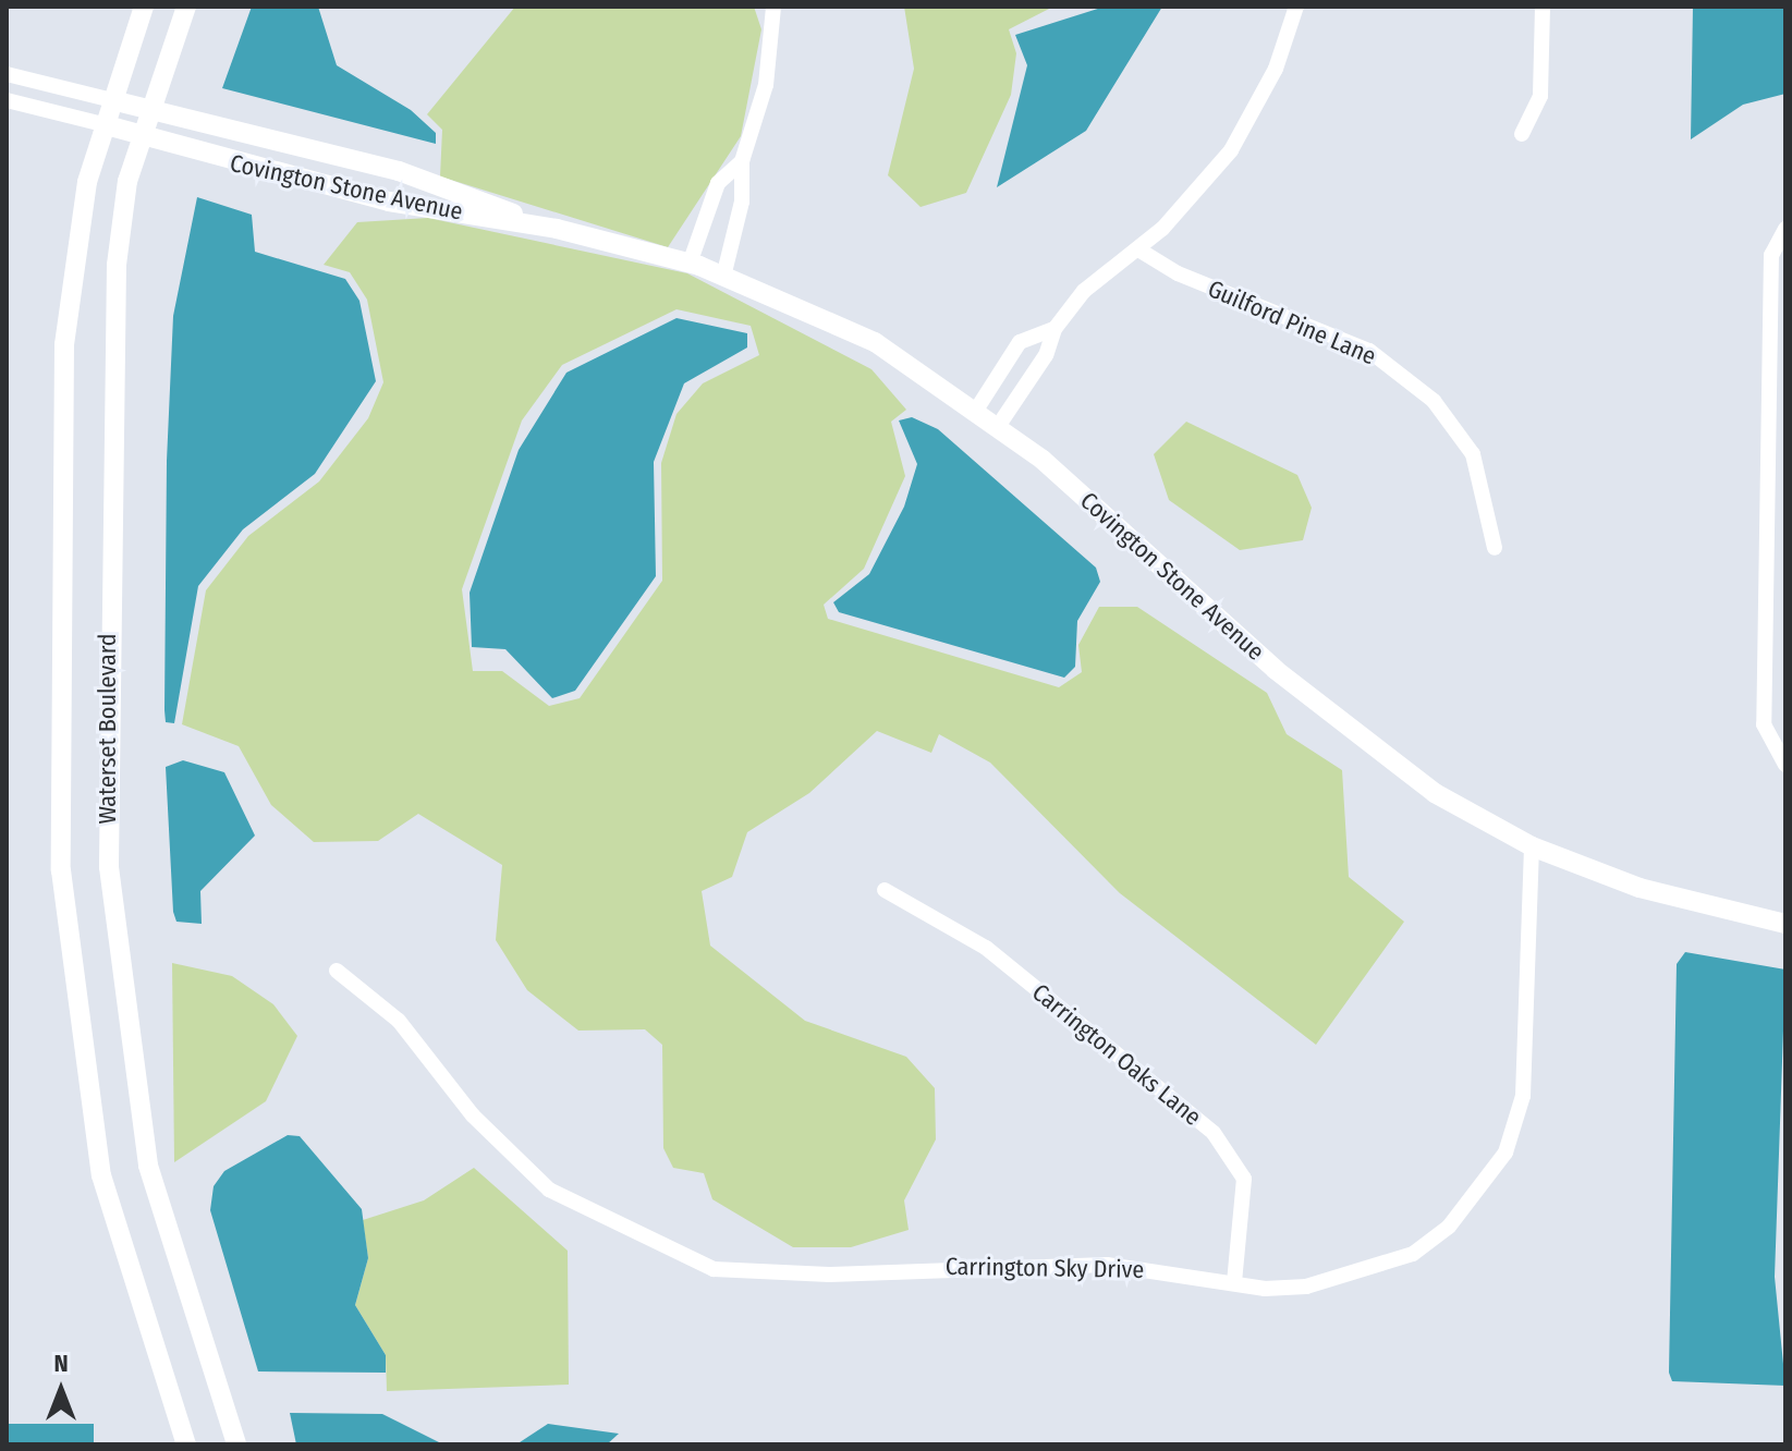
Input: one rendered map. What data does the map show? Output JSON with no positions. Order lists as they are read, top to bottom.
{
  "streets": {
    "street": [
      "Covington Stone Avenue",
      "Guilford Pine Lane",
      "Waterset Boulevard",
      "Carrington Oaks Lane",
      "Carrington Sky Drive"
    ]
  },
  "crossings": [
    ["Covington Stone Avenue", "Waterset Boulevard"],
    ["Covington Stone Avenue", "Carrington Sky Drive"],
    ["Carrington Oaks Lane", "Carrington Sky Drive"]
  ],
  "north": "top"
}
